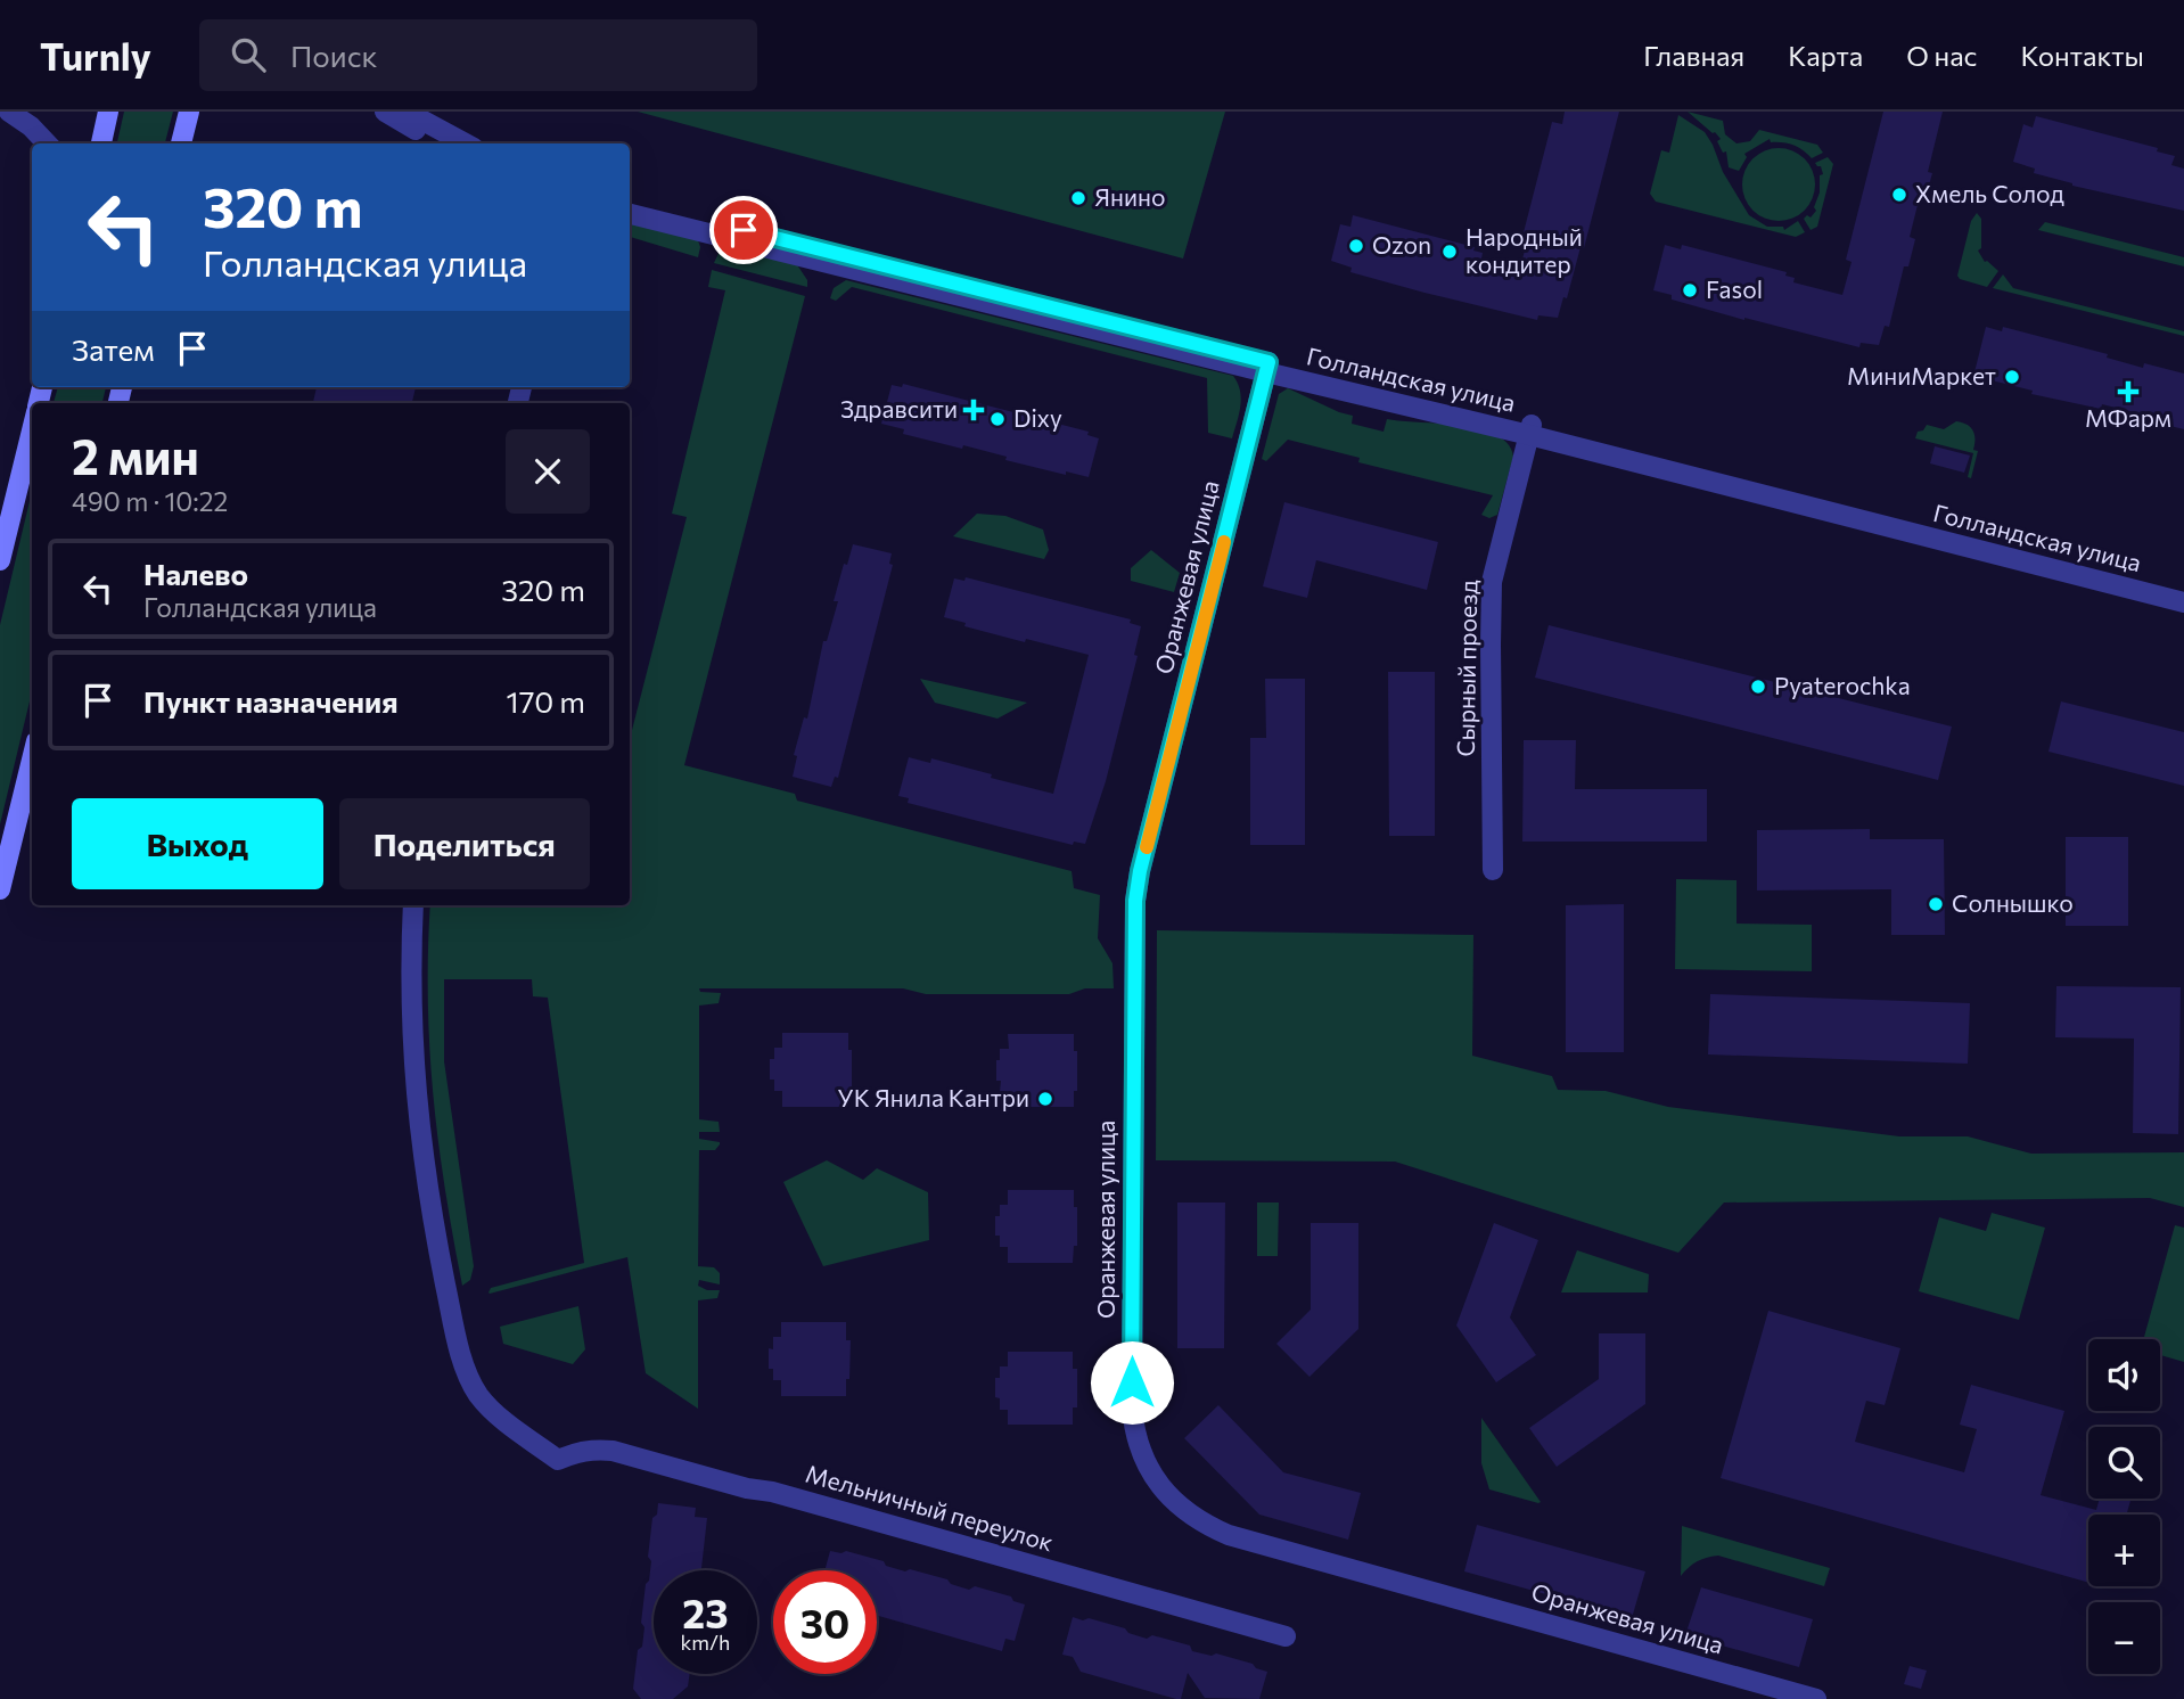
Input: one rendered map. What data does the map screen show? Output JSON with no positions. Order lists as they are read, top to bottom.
{
  "streets": {
    "street": [
      "Голландская улица",
      "Оранжевая улица",
      "Сырный проезд",
      "Мельничный переулок"
    ]
  },
  "crossings": [
    ["Голландская улица", "Оранжевая улица"],
    ["Голландская улица", "Сырный проезд"]
  ],
  "places": {
    "other": [
      "Хмель Солод",
      "Янино",
      "Ozon",
      "Народный кондитер",
      "Fasol",
      "МиниМаркет",
      "Dixy",
      "Pyaterochka",
      "Солнышко",
      "УК Янила Кантри"
    ],
    "health": ["МФарм", "Здравсити"]
  },
  "page": {
    "header": "Turnly",
    "search": "Поиск",
    "nav": [
      "Главная",
      "Карта",
      "О нас",
      "Контакты"
    ],
    "turn": ["320 m", "Голландская улица"],
    "then": "Затем",
    "heading": ["2 мин", "490 m · 10:22"],
    "list": [
      {
        "name": "Налево",
        "note": "Голландская улица",
        "value": "320 m"
      },
      {
        "name": "Пункт назначения",
        "value": "170 m"
      }
    ],
    "buttons": ["Выход", "Поделиться"],
    "map_buttons": ["+", "−"],
    "speed": "23 km/h",
    "limit": "30"
  }
}
